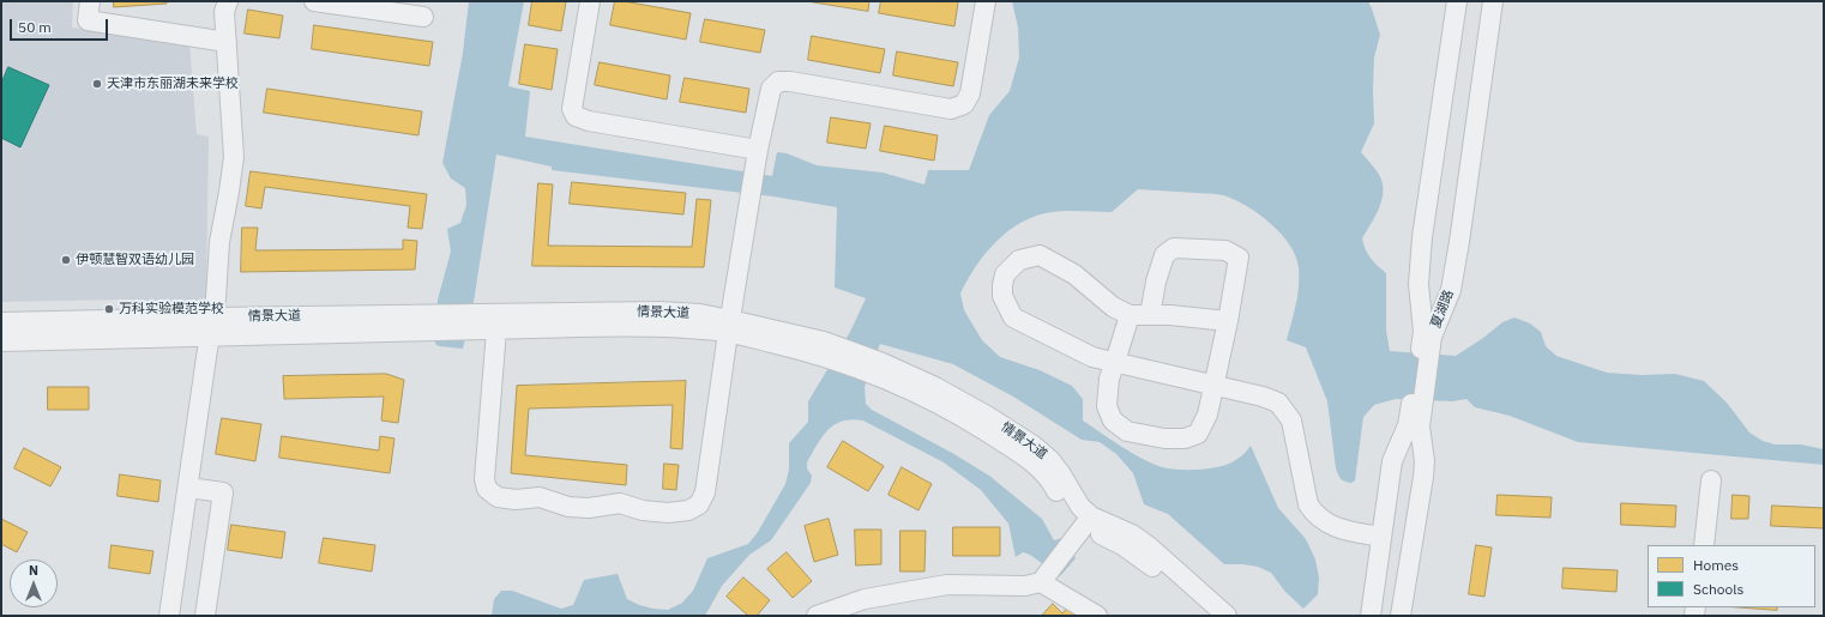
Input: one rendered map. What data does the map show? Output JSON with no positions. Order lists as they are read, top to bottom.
{
  "streets": {
    "street": ["夏湖路", "情景大道"]
  },
  "places": ["天津市东丽湖未来学校", "伊顿慧智双语幼儿园", "万科实验模范学校"],
  "legend": ["Homes", "Schools"],
  "scale_bar": "50 m",
  "north": "top"
}
